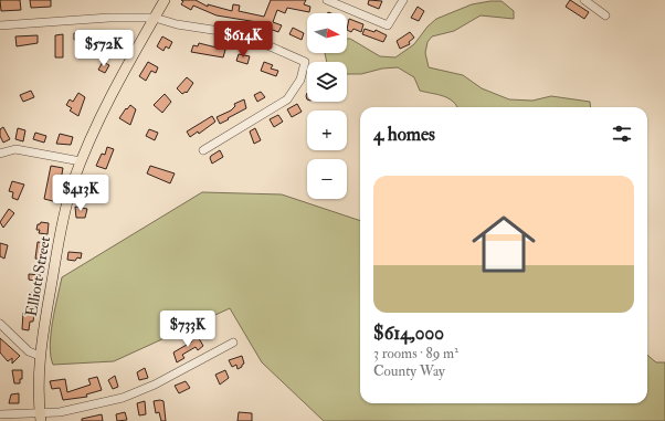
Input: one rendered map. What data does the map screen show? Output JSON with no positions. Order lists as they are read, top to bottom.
{
  "streets": {
    "main road": ["Elliott Street"]
  },
  "north": "right",
  "page": {
    "map_buttons": ["+", "−"],
    "price": [
      "$614K",
      "$572K",
      "$413K",
      "$733K"
    ],
    "heading": "4 homes",
    "list": [
      {
        "name": "$614,000",
        "note": "3 rooms · 89 m² · County Way"
      }
    ]
  }
}
